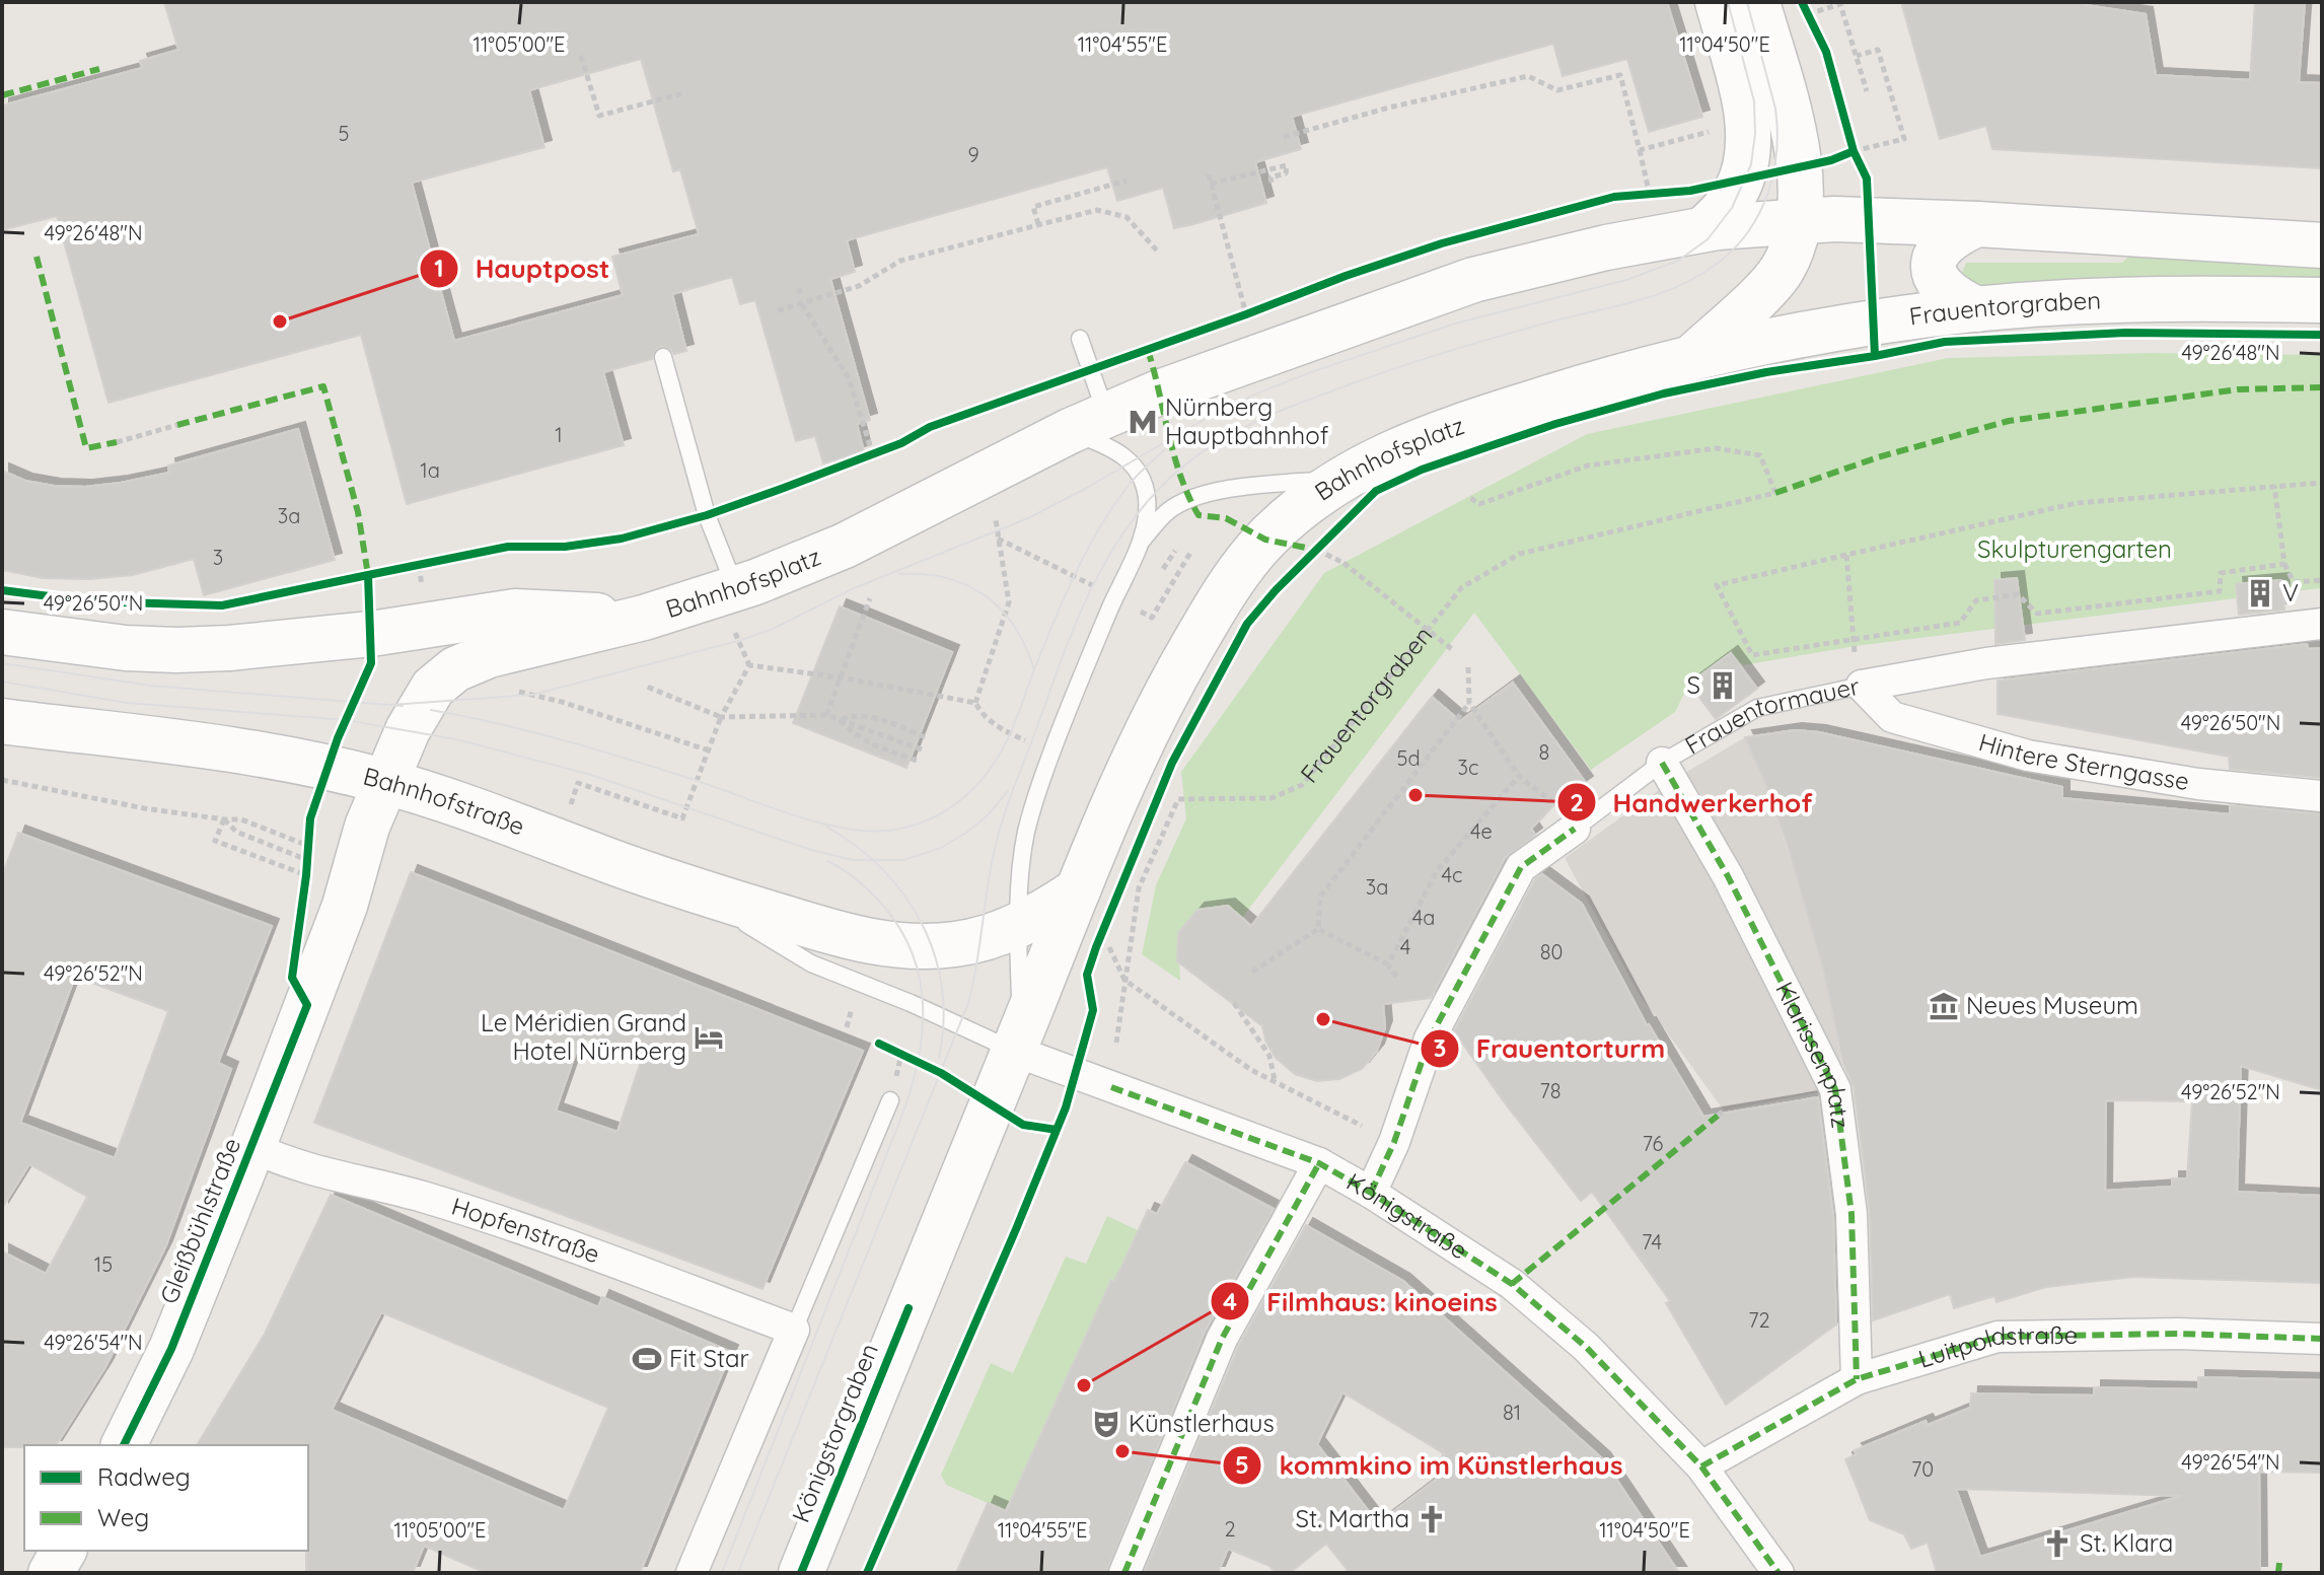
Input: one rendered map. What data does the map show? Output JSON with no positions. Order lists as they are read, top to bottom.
{
  "streets": {
    "main road": [
      "Frauentorgraben",
      "Bahnhofsplatz",
      "Bahnhofstraße",
      "Gleißbühlstraße",
      "Königstorgraben"
    ],
    "street": [
      "Frauentormauer",
      "Hintere Sterngasse",
      "Klarissenplatz",
      "Königstraße",
      "Hopfenstraße",
      "Luitpoldstraße"
    ]
  },
  "crossings": [
    ["Frauentorgraben", "Bahnhofsplatz"],
    ["Bahnhofsplatz", "Bahnhofstraße"],
    ["Bahnhofsplatz", "Königstraße"],
    ["Bahnhofsplatz", "Gleißbühlstraße"],
    ["Bahnhofsplatz", "Königstorgraben"],
    ["Frauentormauer", "Hintere Sterngasse"],
    ["Frauentormauer", "Klarissenplatz"],
    ["Frauentormauer", "Königstraße"],
    ["Bahnhofstraße", "Königstraße"],
    ["Bahnhofstraße", "Gleißbühlstraße"],
    ["Bahnhofstraße", "Königstorgraben"],
    ["Klarissenplatz", "Luitpoldstraße"],
    ["Königstraße", "Luitpoldstraße"],
    ["Königstraße", "Königstorgraben"],
    ["Gleißbühlstraße", "Hopfenstraße"]
  ],
  "parks": ["Skulpturengarten"],
  "places": {
    "other": [
      "Hauptpost",
      "Handwerkerhof",
      "Frauentorturm",
      "Filmhaus: kinoeins",
      "kommkino im Künstlerhaus"
    ],
    "metro station": ["Nürnberg Hauptbahnhof"],
    "building": ["V", "S"],
    "museum": ["Neues Museum"],
    "hotel": ["Le Méridien Grand Hotel Nürnberg"],
    "sports": ["Fit Star"],
    "theatre": ["Künstlerhaus"],
    "church": ["St. Martha", "St. Klara"]
  },
  "house_numbers": [
    "5",
    "9",
    "1",
    "1a",
    "3a",
    "3",
    "8",
    "5d",
    "3c",
    "4e",
    "4c",
    "3a",
    "4a",
    "4",
    "80",
    "78",
    "76",
    "74",
    "15",
    "72",
    "81",
    "70",
    "2"
  ],
  "legend": ["Radweg", "Weg"],
  "coordinates": [
    "11°05'00\"E",
    "11°04'55\"E",
    "11°04'50\"E",
    "49°26'48\"N",
    "49°26'50\"N",
    "49°26'52\"N",
    "49°26'54\"N"
  ]
}
